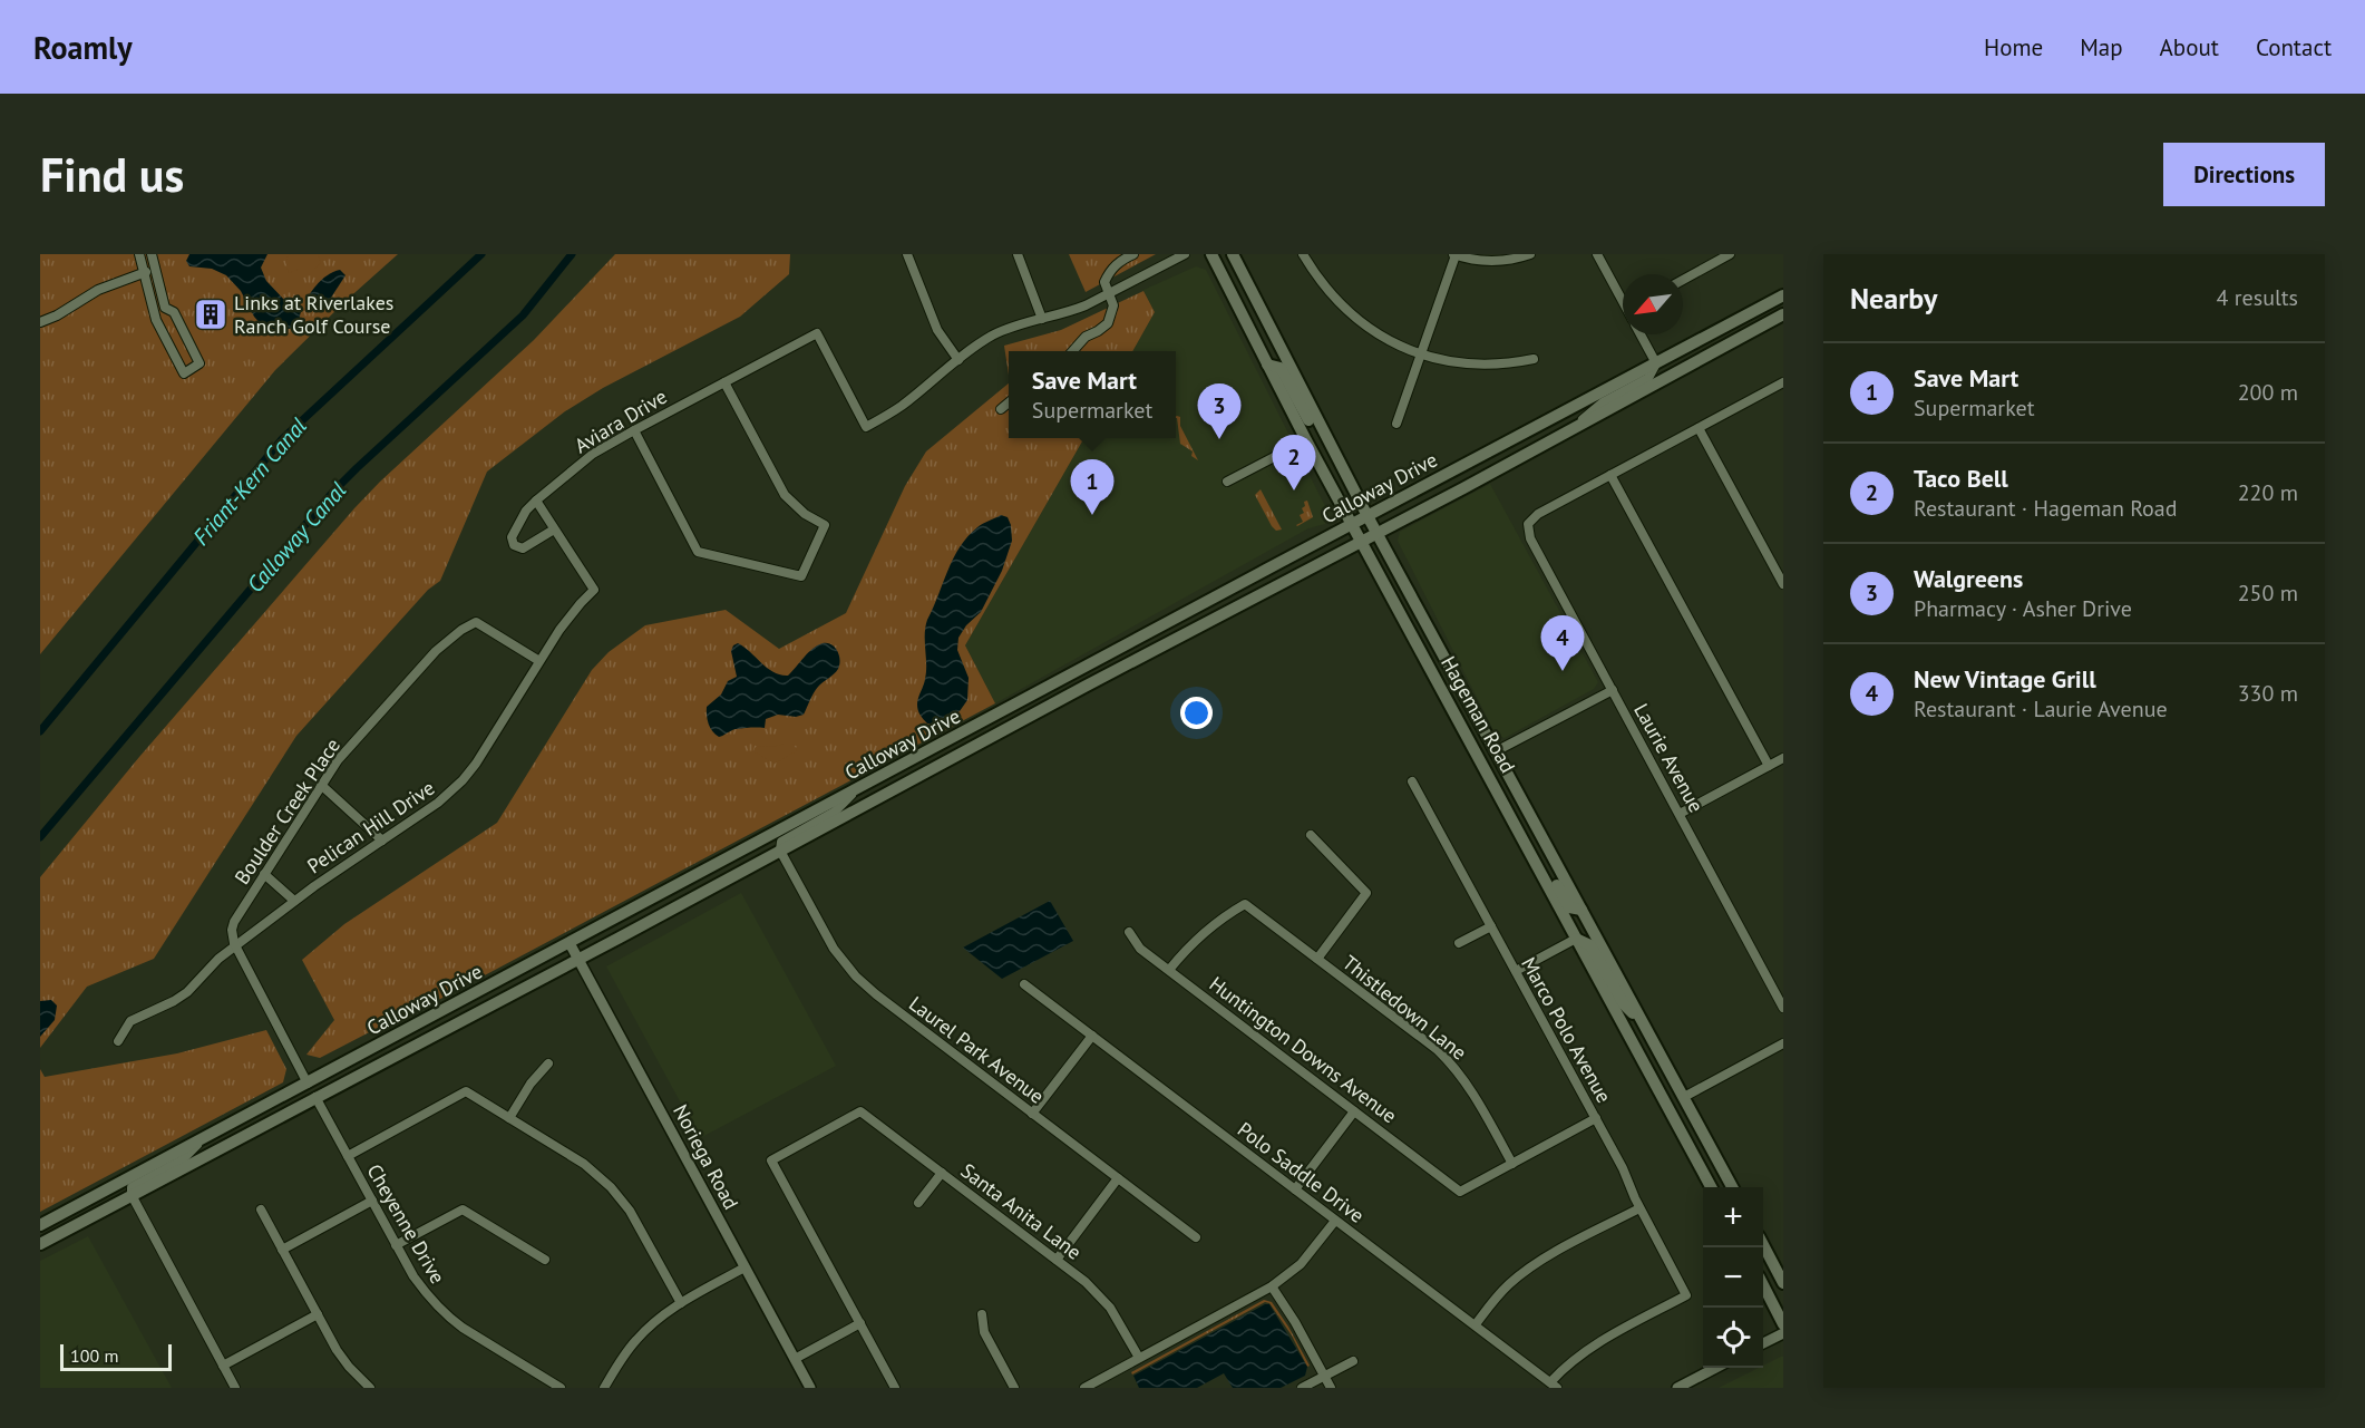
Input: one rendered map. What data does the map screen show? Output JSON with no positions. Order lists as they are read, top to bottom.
{
  "streets": {
    "main road": ["Calloway Drive", "Hageman Road"],
    "street": [
      "Aviara Drive",
      "Laurie Avenue",
      "Boulder Creek Place",
      "Pelican Hill Drive",
      "Thistledown Lane",
      "Marco Polo Avenue",
      "Laurel Park Avenue",
      "Huntington Downs Avenue",
      "Noriega Road",
      "Polo Saddle Drive",
      "Santa Anita Lane",
      "Cheyenne Drive"
    ]
  },
  "crossings": [
    ["Aviara Drive", "Pelican Hill Drive"],
    ["Calloway Drive", "Hageman Road"],
    ["Calloway Drive", "Laurel Park Avenue"],
    ["Calloway Drive", "Noriega Road"],
    ["Calloway Drive", "Cheyenne Drive"],
    ["Boulder Creek Place", "Pelican Hill Drive"],
    ["Thistledown Lane", "Huntington Downs Avenue"],
    ["Marco Polo Avenue", "Polo Saddle Drive"]
  ],
  "water": ["Friant-Kern Canal", "Calloway Canal"],
  "places": {
    "building": ["Links at Riverlakes Ranch Golf Course"]
  },
  "scale_bar": "100 m",
  "north": "bottom left",
  "page": {
    "header": "Roamly",
    "nav": [
      "Home",
      "Map",
      "About",
      "Contact"
    ],
    "buttons": "Directions",
    "title": "Find us",
    "heading": ["Nearby", "4 results"],
    "list": [
      {
        "mark": "1",
        "name": "Save Mart",
        "note": "Supermarket",
        "value": "200 m"
      },
      {
        "mark": "2",
        "name": "Taco Bell",
        "note": "Restaurant · Hageman Road",
        "value": "220 m"
      },
      {
        "mark": "3",
        "name": "Walgreens",
        "note": "Pharmacy · Asher Drive",
        "value": "250 m"
      },
      {
        "mark": "4",
        "name": "New Vintage Grill",
        "note": "Restaurant · Laurie Avenue",
        "value": "330 m"
      }
    ],
    "popup": ["Save Mart", "Supermarket"],
    "pins": [
      "3",
      "2",
      "1",
      "4"
    ],
    "map_buttons": ["+", "−"],
    "scale": "100 m"
  }
}
